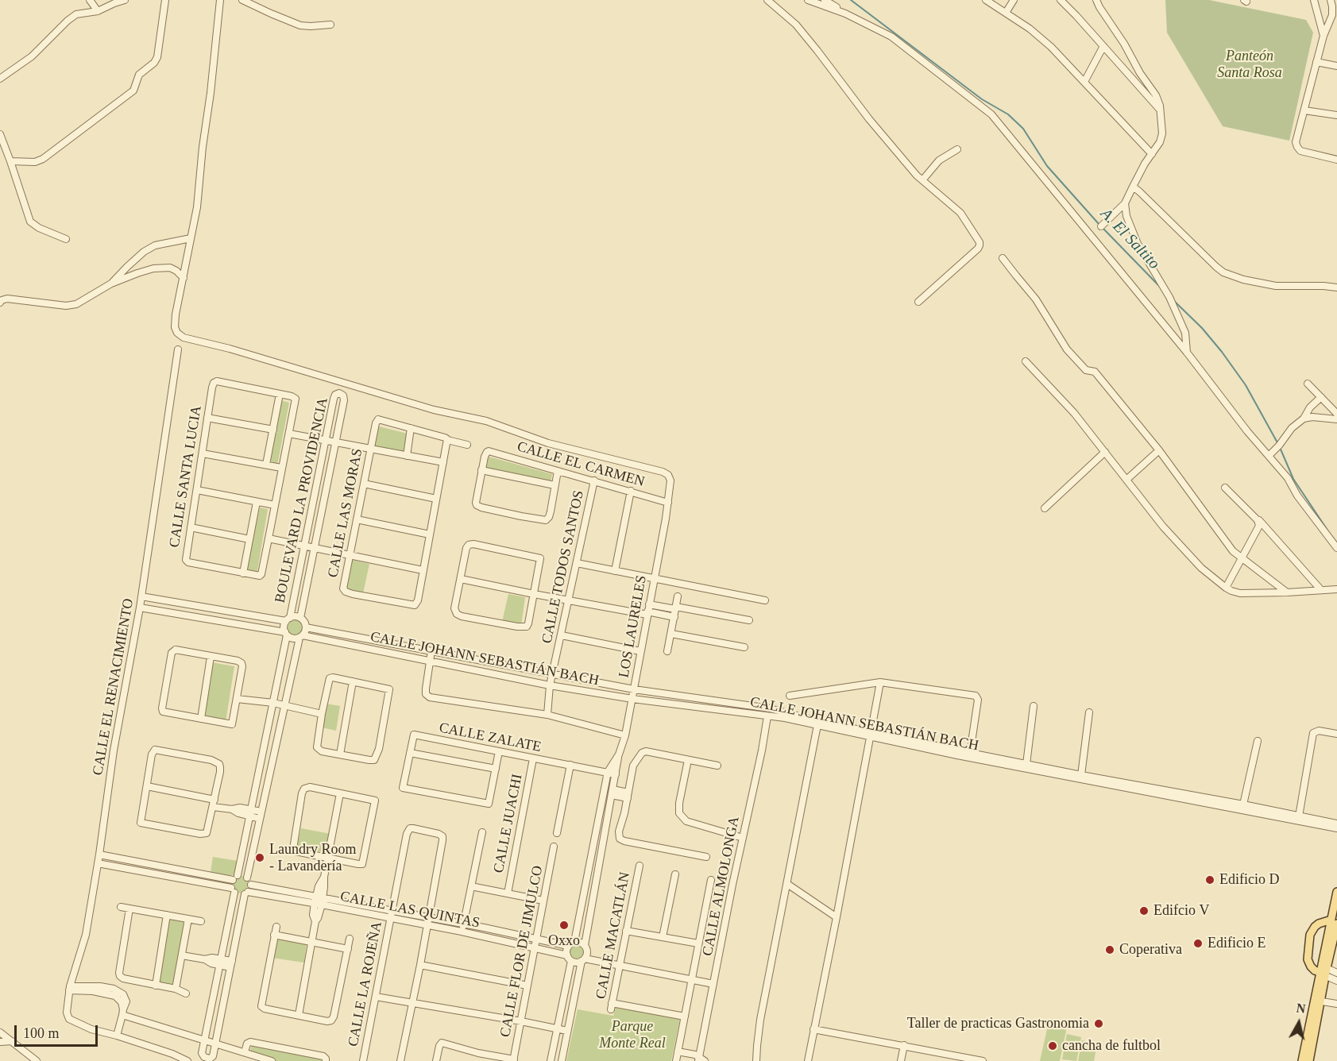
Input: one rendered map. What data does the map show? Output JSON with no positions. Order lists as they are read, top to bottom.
{
  "streets": {
    "street": [
      "CALLE EL CARMEN",
      "CALLE SANTA LUCIA",
      "BOULEVARD LA PROVIDENCIA",
      "CALLE LAS MORAS",
      "CALLE TODOS SANTOS",
      "LOS LAURELES",
      "CALLE JOHANN SEBASTIÁN BACH",
      "CALLE EL RENACIMIENTO",
      "CALLE ZALATE",
      "CALLE JUACHI",
      "CALLE ALMOLONGA",
      "CALLE LAS QUINTAS",
      "CALLE MACATLÁN",
      "CALLE FLOR DE JIMULCO",
      "CALLE LA ROJEÑA"
    ]
  },
  "crossings": [
    ["CALLE EL CARMEN", "CALLE TODOS SANTOS"],
    ["CALLE EL CARMEN", "LOS LAURELES"],
    ["BOULEVARD LA PROVIDENCIA", "CALLE JOHANN SEBASTIÁN BACH"],
    ["CALLE TODOS SANTOS", "CALLE JOHANN SEBASTIÁN BACH"],
    ["LOS LAURELES", "CALLE JOHANN SEBASTIÁN BACH"],
    ["CALLE JOHANN SEBASTIÁN BACH", "CALLE ALMOLONGA"],
    ["CALLE ZALATE", "CALLE JUACHI"],
    ["CALLE LAS QUINTAS", "CALLE FLOR DE JIMULCO"],
    ["CALLE LAS QUINTAS", "CALLE LA ROJEÑA"]
  ],
  "water": ["A. El Saltito"],
  "parks": ["Panteón Santa Rosa", "Parque Monte Real"],
  "places": [
    "Laundry Room - Lavandería",
    "Edificio D",
    "Edifcio V",
    "Oxxo",
    "Edificio E",
    "Coperativa",
    "Taller de practicas Gastronomia",
    "cancha de fultbol"
  ],
  "scale_bar": "100 m",
  "north": "top"
}
